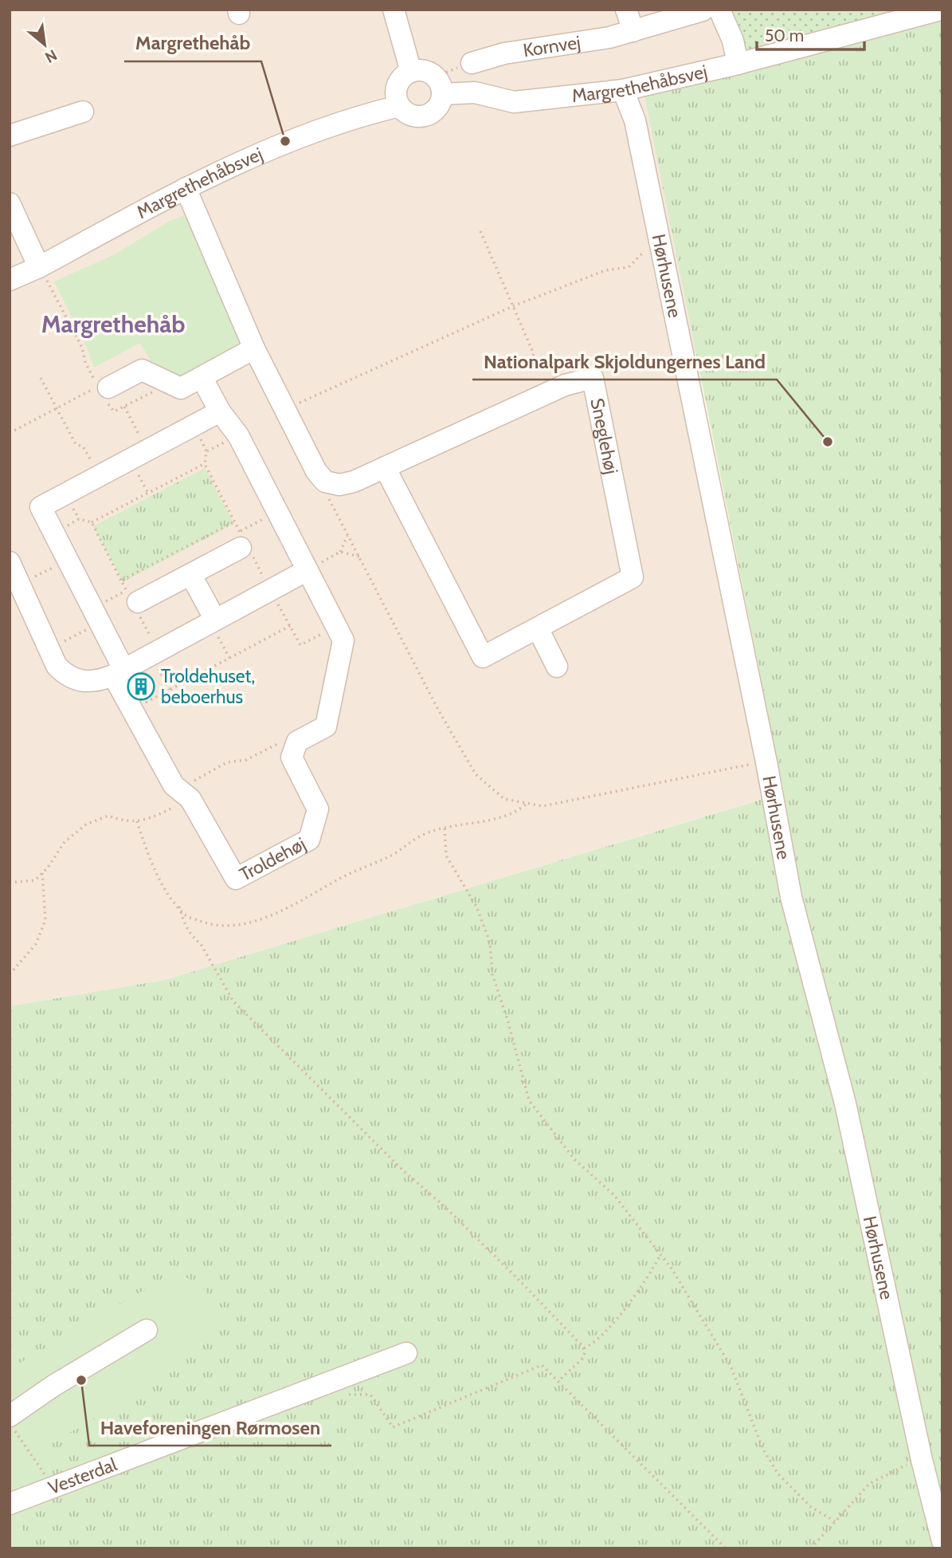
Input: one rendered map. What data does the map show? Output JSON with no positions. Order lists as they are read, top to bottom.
{
  "streets": {
    "street": [
      "Kornvej",
      "Margrethehåbsvej",
      "Hørhusene",
      "Sneglehøj",
      "Troldehøj",
      "Vesterdal"
    ]
  },
  "crossings": [
    ["Margrethehåbsvej", "Hørhusene"]
  ],
  "districts": ["Margrethehåb"],
  "places": {
    "other": ["Margrethehåb", "Nationalpark Skjoldungernes Land", "Haveforeningen Rørmosen"],
    "building": ["Troldehuset, beboerhus"]
  },
  "scale_bar": "50 m",
  "north": "bottom right"
}
